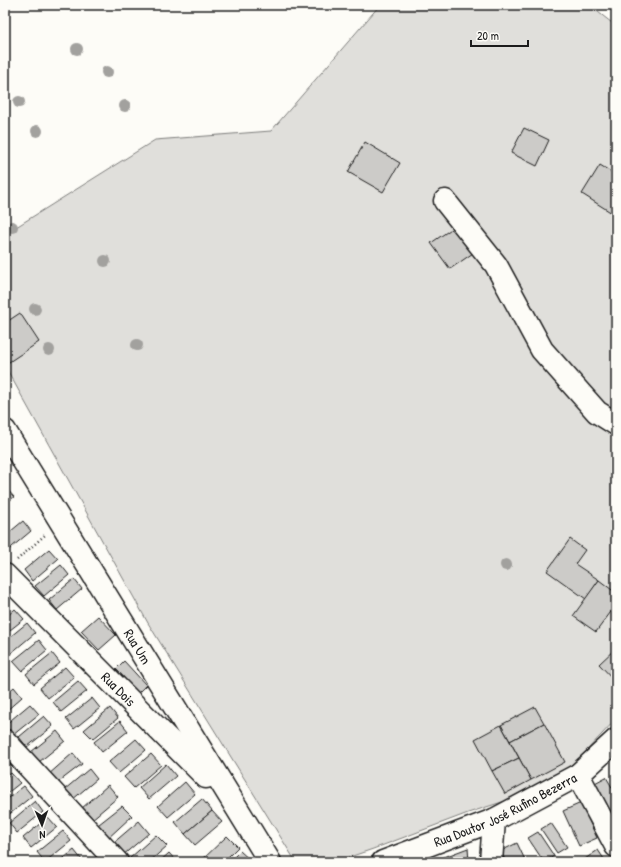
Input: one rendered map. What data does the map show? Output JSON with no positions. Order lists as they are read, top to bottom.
{
  "streets": {
    "street": ["Rua Um", "Rua Dois", "Rua Doutor José Rufino Bezerra"]
  },
  "crossings": [
    ["Rua Um", "Rua Dois"]
  ],
  "scale_bar": "20 m",
  "north": "bottom"
}
